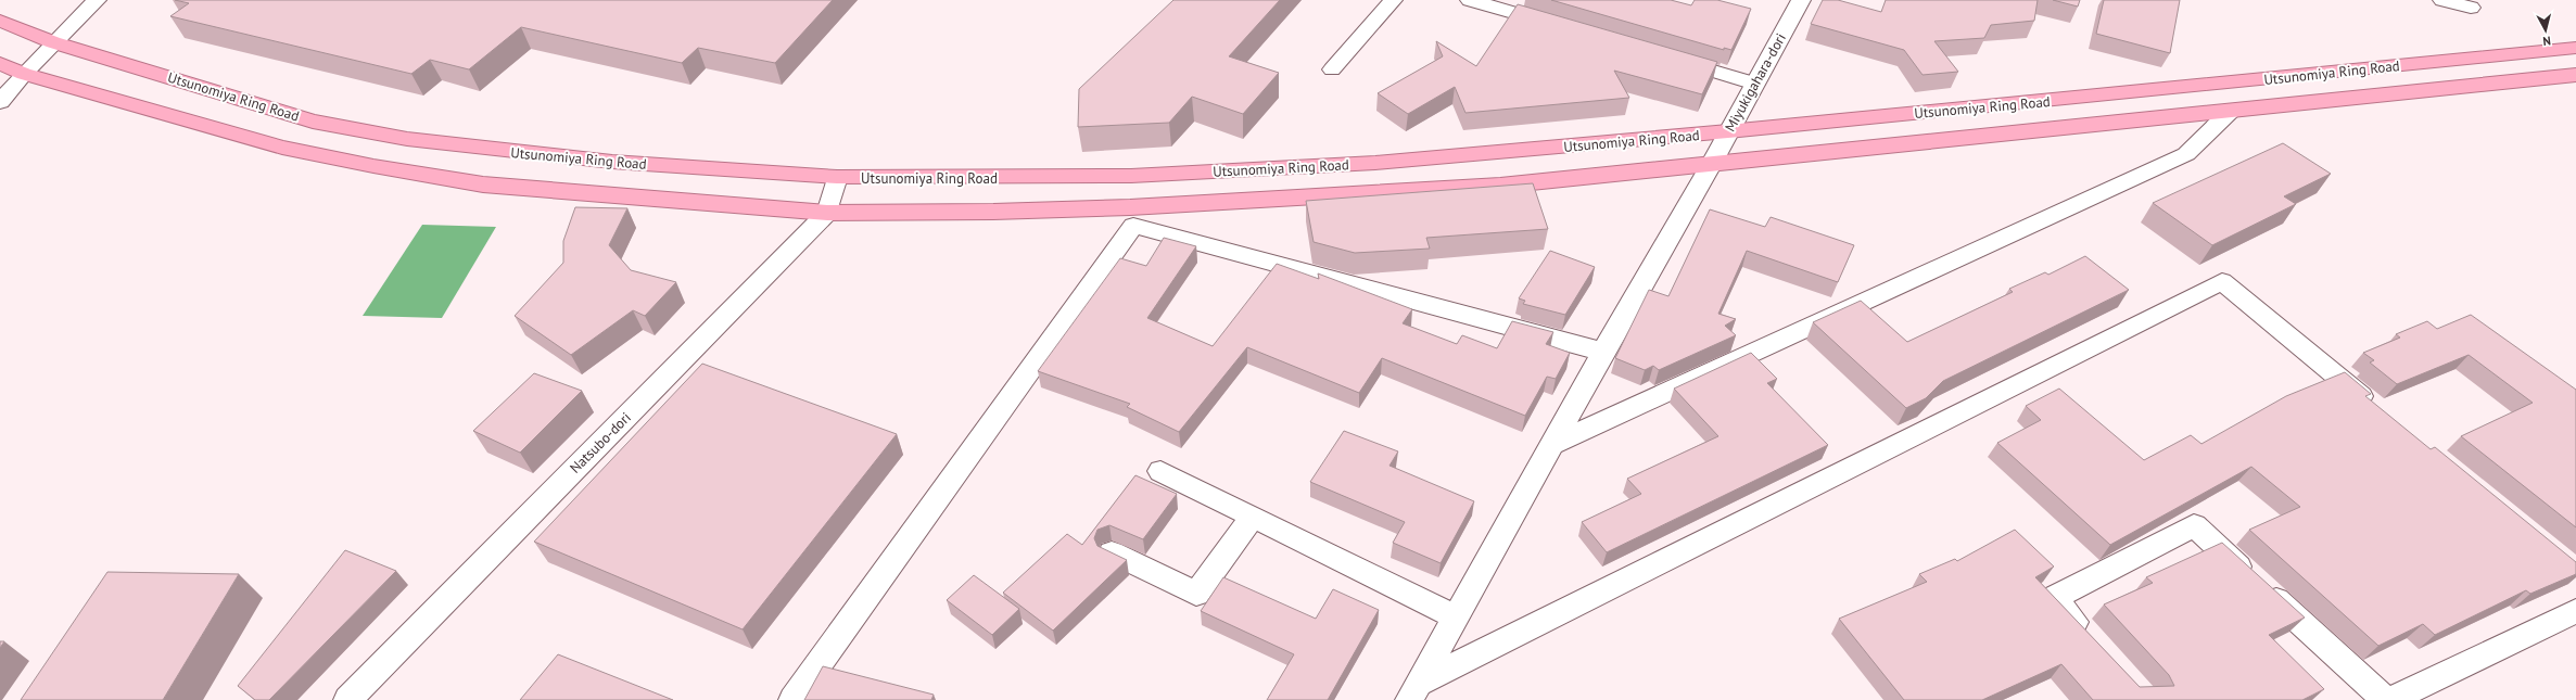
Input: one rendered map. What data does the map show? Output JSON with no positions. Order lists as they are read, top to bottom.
{
  "streets": {
    "highway": ["Utsunomiya Ring Road"],
    "street": ["Miyukigahara-dori", "Natsubo-dori"]
  },
  "crossings": [
    ["Utsunomiya Ring Road", "Miyukigahara-dori"],
    ["Utsunomiya Ring Road", "Natsubo-dori"]
  ],
  "north": "bottom"
}
